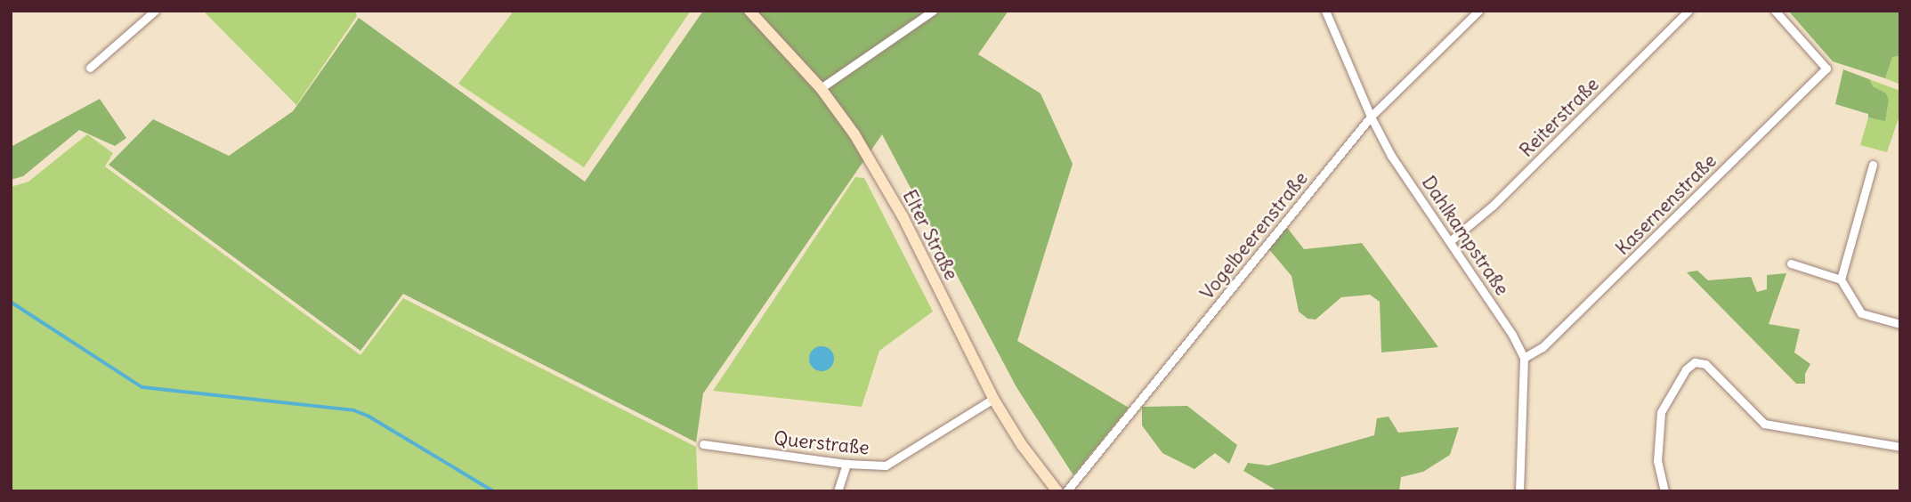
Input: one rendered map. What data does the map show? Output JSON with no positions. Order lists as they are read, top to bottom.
{
  "streets": {
    "main road": ["Elter Straße"],
    "street": [
      "Reiterstraße",
      "Kasernenstraße",
      "Vogelbeerenstraße",
      "Dahlkampstraße",
      "Querstraße"
    ]
  },
  "crossings": [
    ["Reiterstraße", "Dahlkampstraße"],
    ["Kasernenstraße", "Dahlkampstraße"],
    ["Elter Straße", "Querstraße"],
    ["Vogelbeerenstraße", "Dahlkampstraße"]
  ]
}
